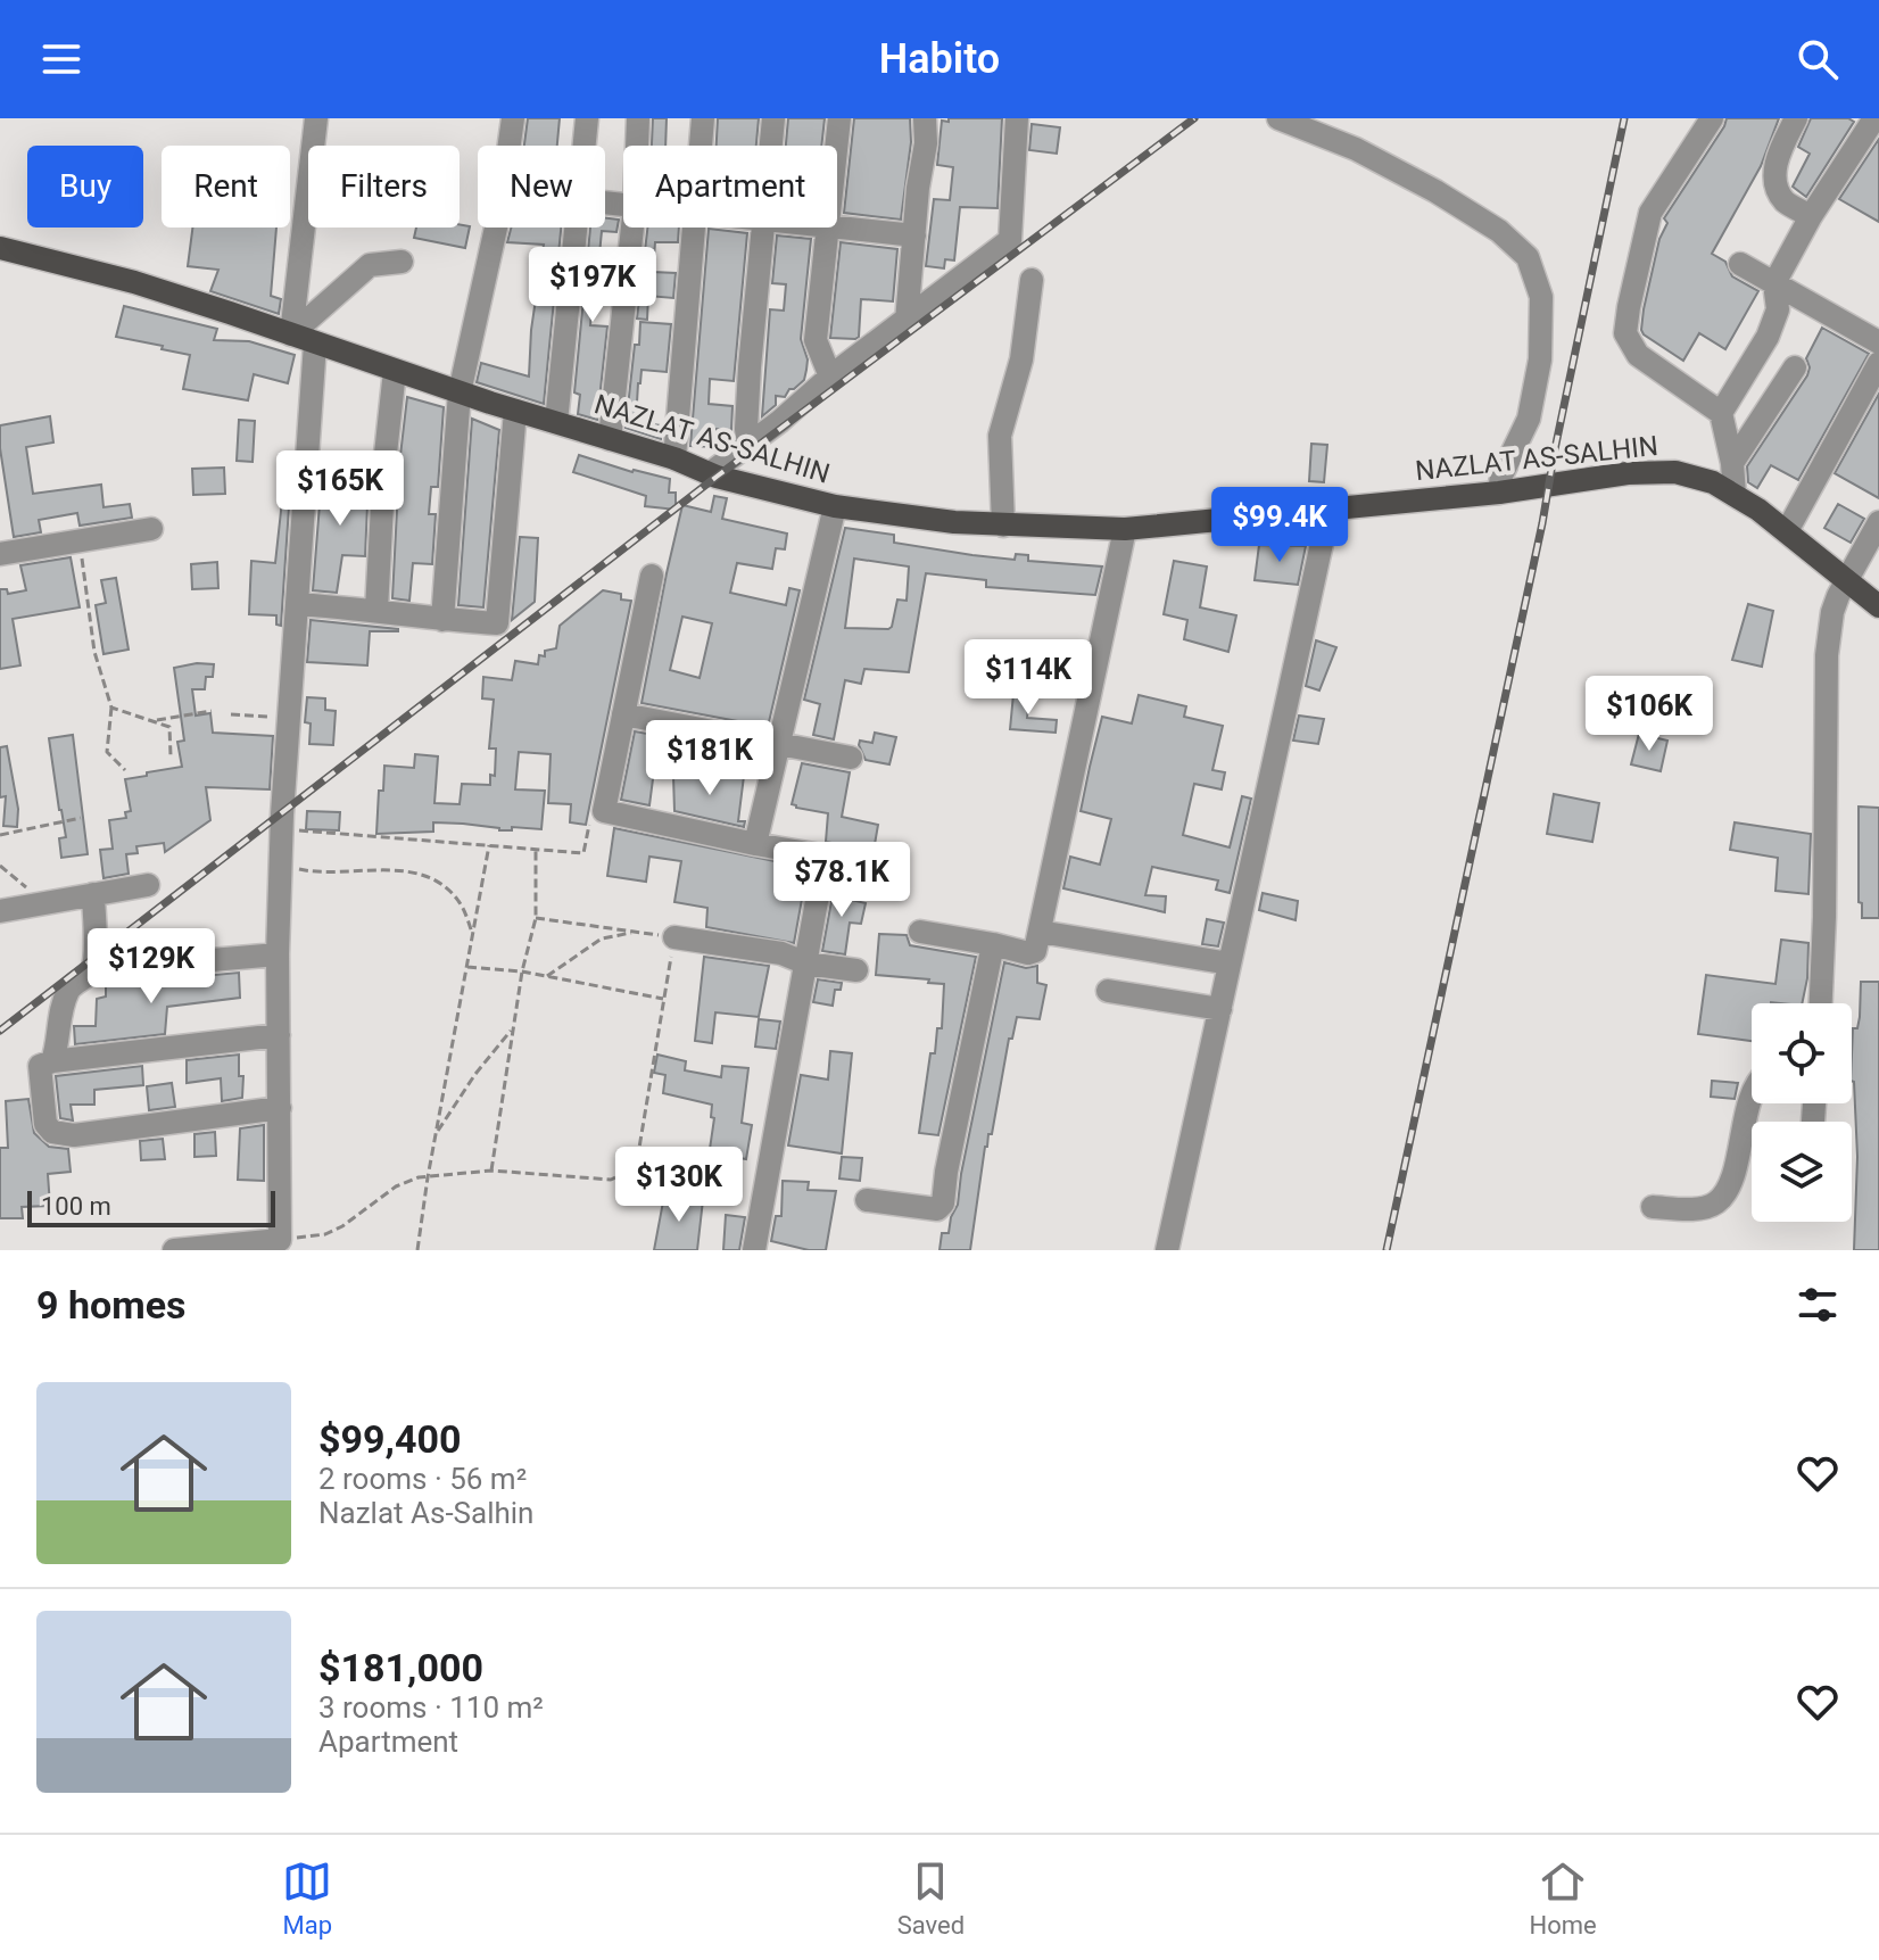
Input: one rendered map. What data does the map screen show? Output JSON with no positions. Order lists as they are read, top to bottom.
{
  "streets": {
    "main road": ["NAZLAT AS-SALHIN"]
  },
  "scale_bar": "100 m",
  "page": {
    "header": "Habito",
    "chip": [
      "Buy",
      "Rent",
      "Filters",
      "New",
      "Apartment"
    ],
    "price": [
      "$197K",
      "$165K",
      "$99.4K",
      "$114K",
      "$106K",
      "$181K",
      "$78.1K",
      "$129K",
      "$130K"
    ],
    "scale": "100 m",
    "heading": "9 homes",
    "list": [
      {
        "name": "$99,400",
        "note": "2 rooms · 56 m² · Nazlat As-Salhin"
      },
      {
        "name": "$181,000",
        "note": "3 rooms · 110 m² · Apartment"
      }
    ],
    "tabs": ["Map", "Saved", "Home"]
  }
}
